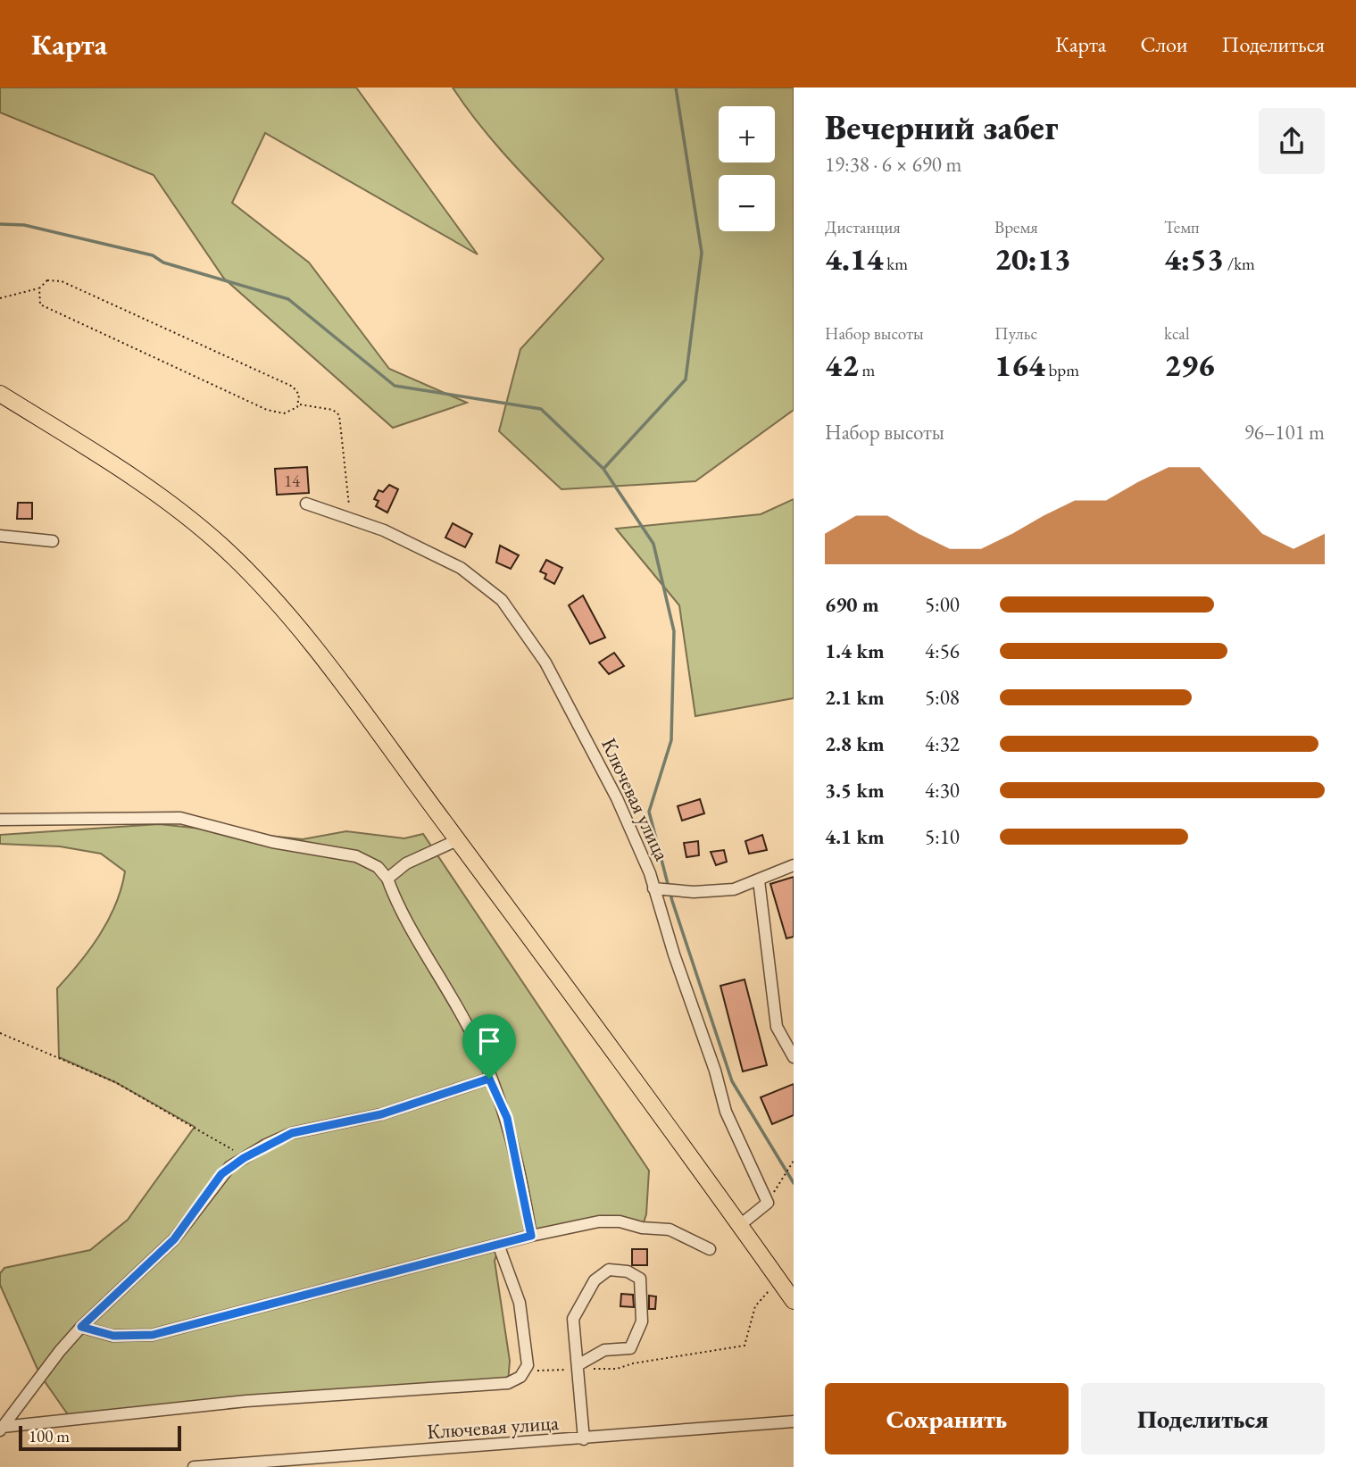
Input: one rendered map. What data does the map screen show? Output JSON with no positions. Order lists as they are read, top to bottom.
{
  "streets": {
    "street": ["Ключевая улица"]
  },
  "house_numbers": ["14"],
  "scale_bar": "100 m",
  "page": {
    "header": "Карта",
    "nav": ["Карта", "Слои", "Поделиться"],
    "heading": ["Вечерний забег", "19:38 · 6 × 690 m"],
    "map_buttons": ["+", "−"],
    "stats": [
      ["Дистанция", "4.14 km"],
      ["Время", "20:13"],
      ["Темп", "4:53 /km"],
      ["Набор высоты", "42 m"],
      ["Пульс", "164 bpm"],
      ["kcal", "296"]
    ],
    "chart": ["Набор высоты", "96–101 m"],
    "list": [
      {
        "name": "690 m",
        "note": "5:00"
      },
      {
        "name": "1.4 km",
        "note": "4:56"
      },
      {
        "name": "2.1 km",
        "note": "5:08"
      },
      {
        "name": "2.8 km",
        "note": "4:32"
      },
      {
        "name": "3.5 km",
        "note": "4:30"
      },
      {
        "name": "4.1 km",
        "note": "5:10"
      }
    ],
    "buttons": ["Сохранить", "Поделиться"],
    "scale": "100 m"
  }
}
